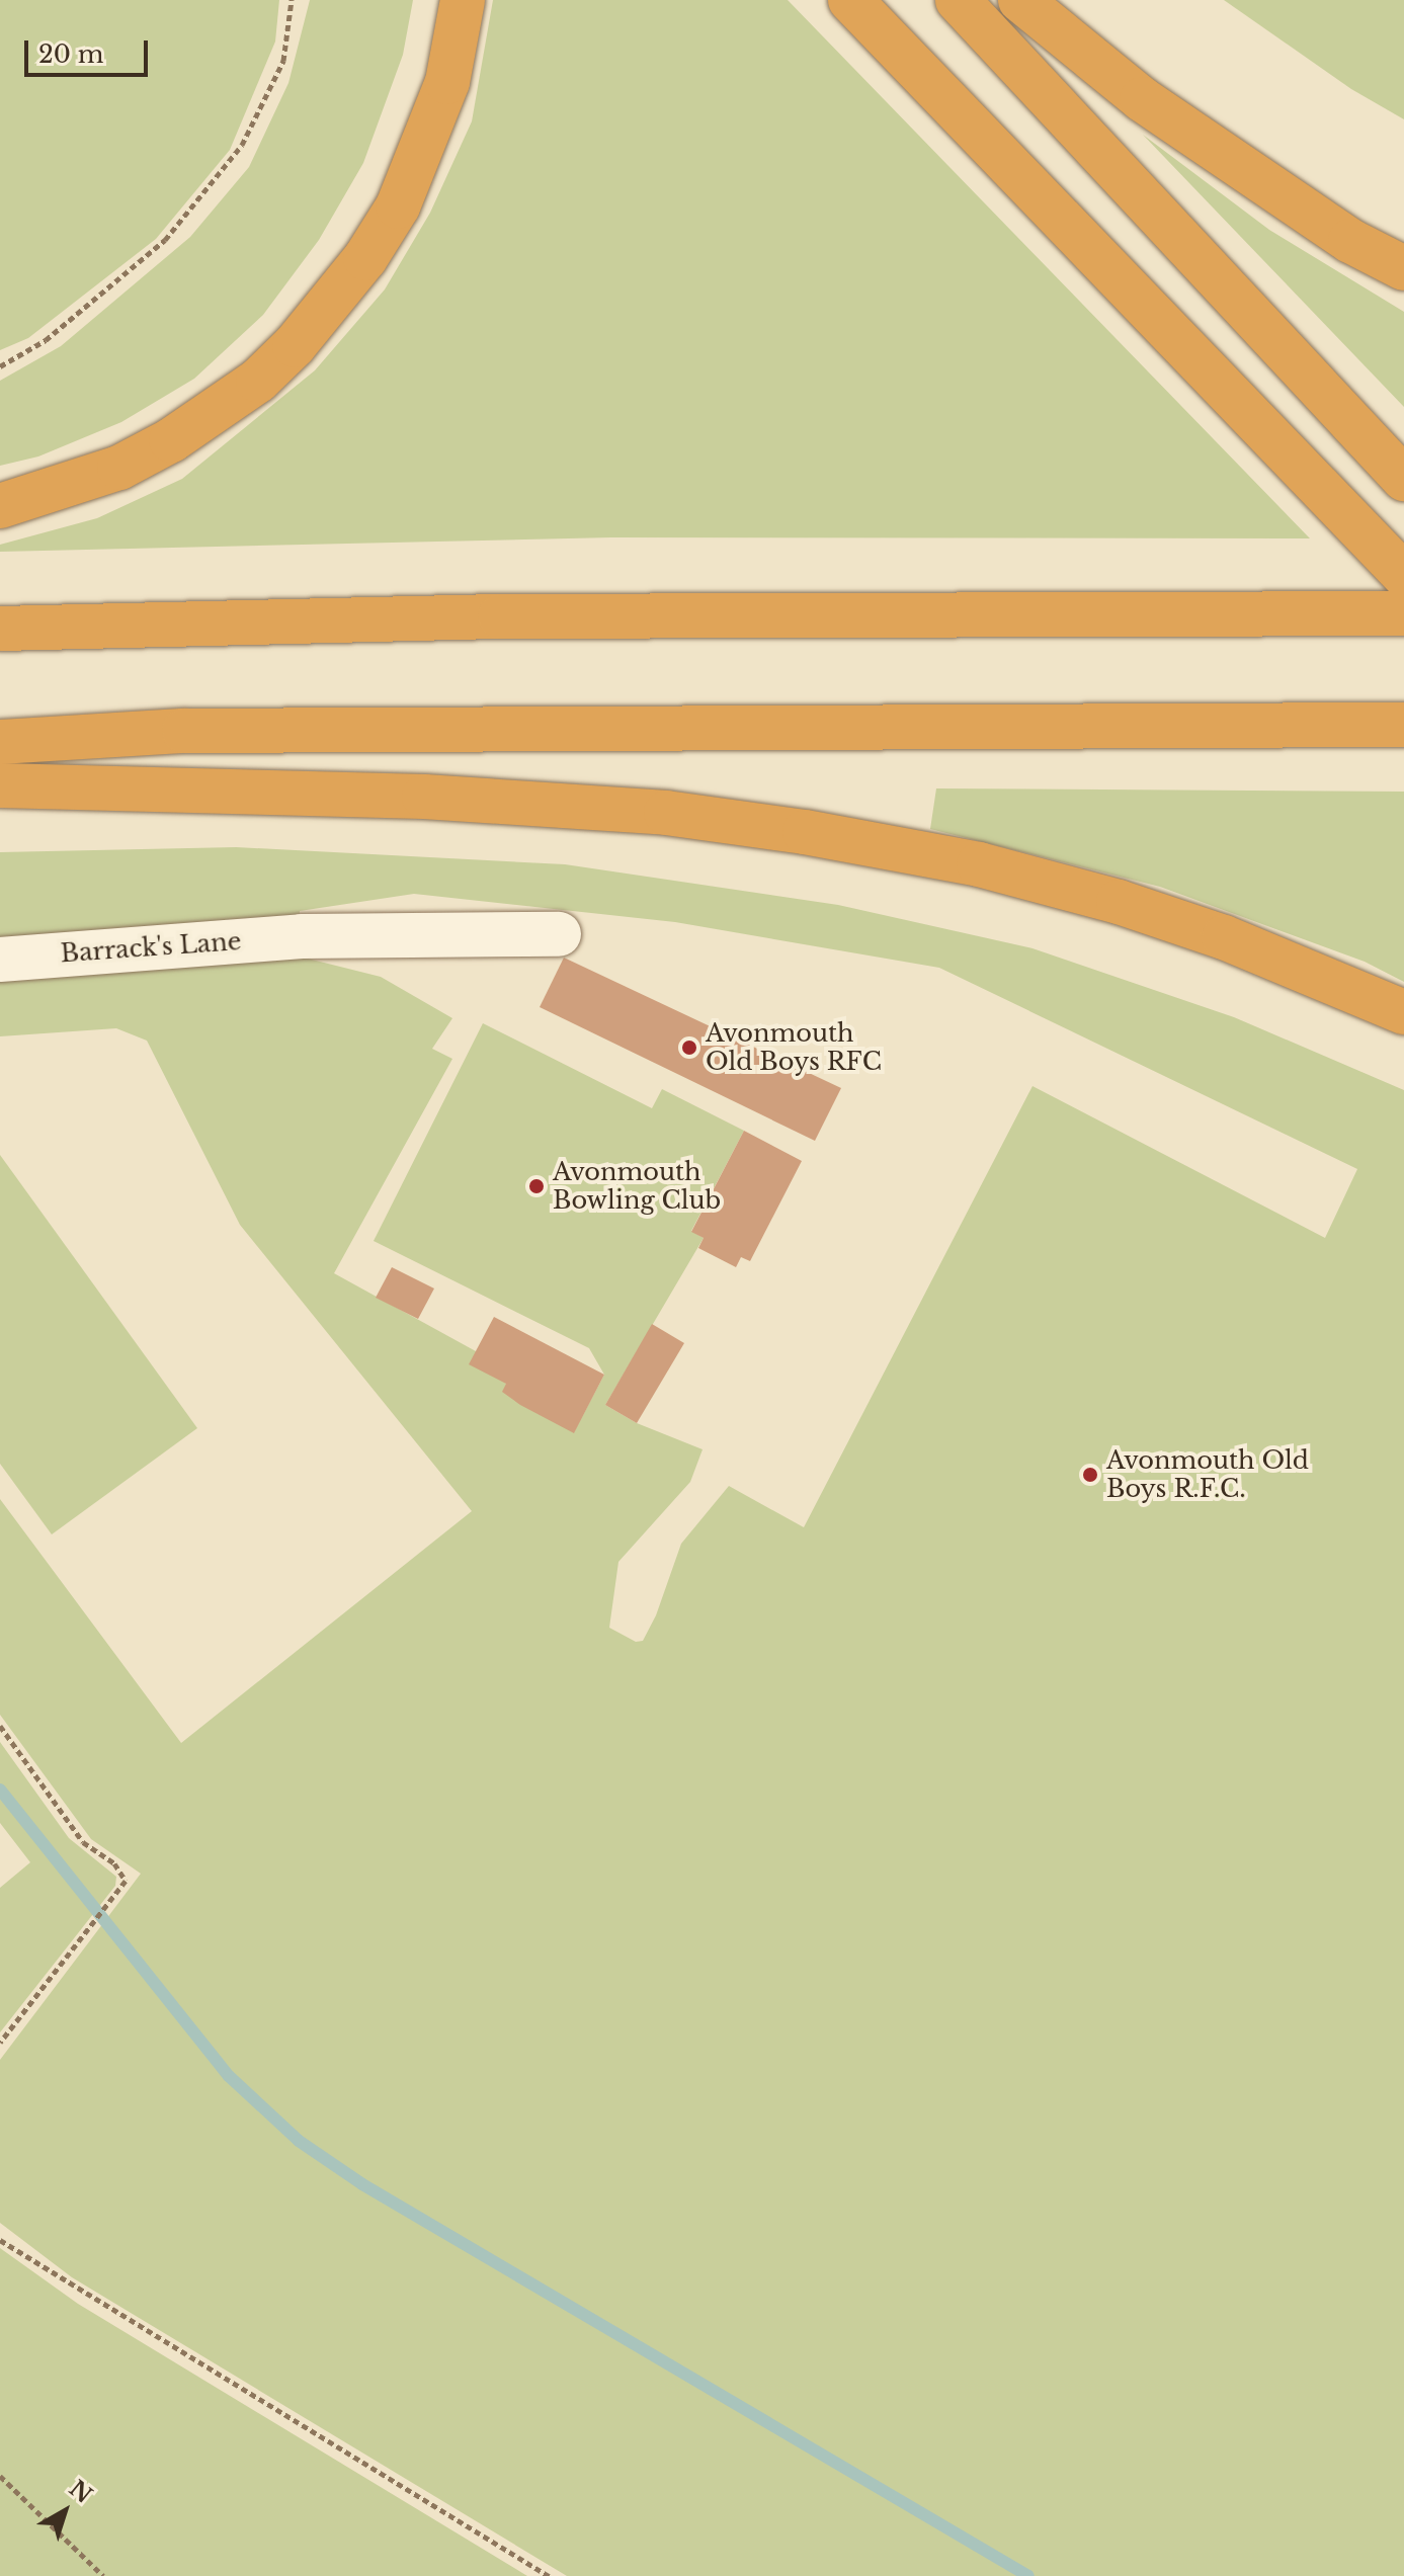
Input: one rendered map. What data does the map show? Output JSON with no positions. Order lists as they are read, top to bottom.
{
  "streets": {
    "street": ["Barrack's Lane"]
  },
  "places": ["Avonmouth Old Boys RFC", "Avonmouth Bowling Club", "Avonmouth Old Boys R.F.C."],
  "scale_bar": "20 m",
  "north": "top right"
}
